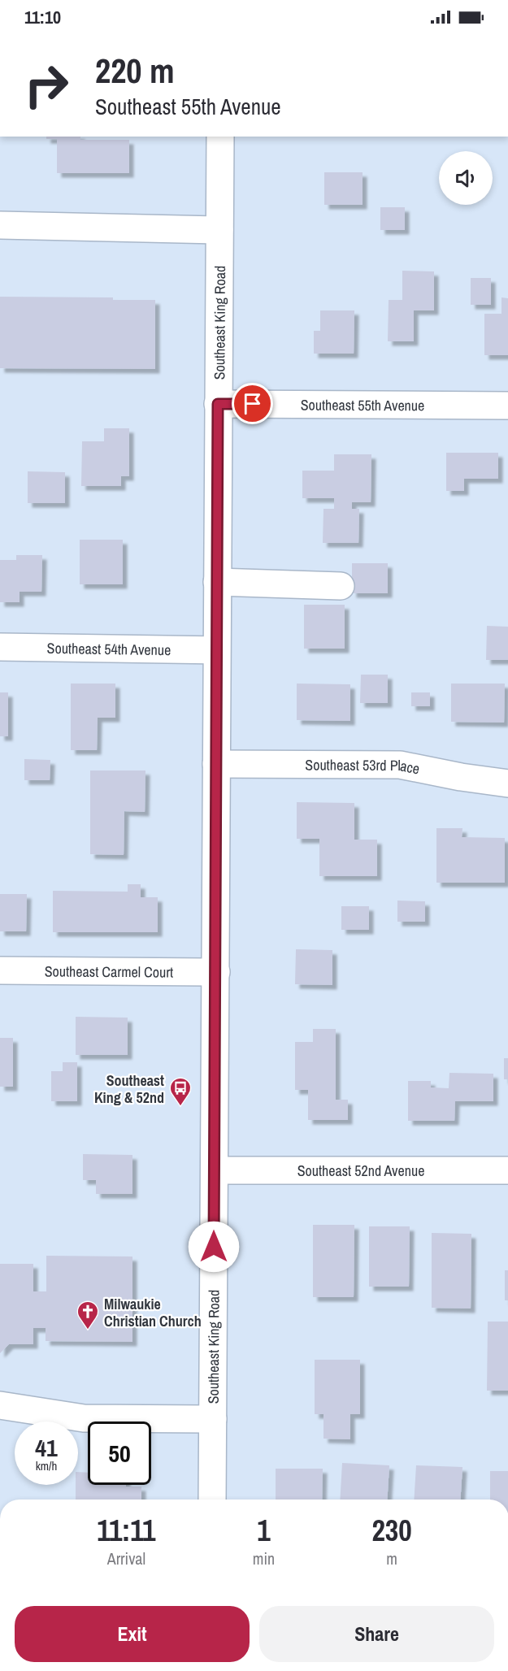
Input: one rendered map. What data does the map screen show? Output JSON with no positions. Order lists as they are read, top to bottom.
{
  "streets": {
    "main road": [
      "Southeast King Road",
      "Southeast 55th Avenue",
      "Southeast 54th Avenue",
      "Southeast 53rd Place",
      "Southeast Carmel Court",
      "Southeast 52nd Avenue"
    ]
  },
  "crossings": [
    ["Southeast King Road", "Southeast 55th Avenue"],
    ["Southeast King Road", "Southeast 54th Avenue"],
    ["Southeast King Road", "Southeast 53rd Place"],
    ["Southeast King Road", "Southeast Carmel Court"],
    ["Southeast King Road", "Southeast 52nd Avenue"]
  ],
  "places": {
    "bus stop": ["Southeast King & 52nd"],
    "church": ["Milwaukie Christian Church"]
  },
  "page": {
    "status": "11:10",
    "turn": ["220 m", "Southeast 55th Avenue"],
    "speed": "41 km/h",
    "limit": "50",
    "eta": [
      "11:11",
      "Arrival",
      "1",
      "min",
      "230",
      "m"
    ],
    "buttons": ["Exit", "Share"]
  }
}
